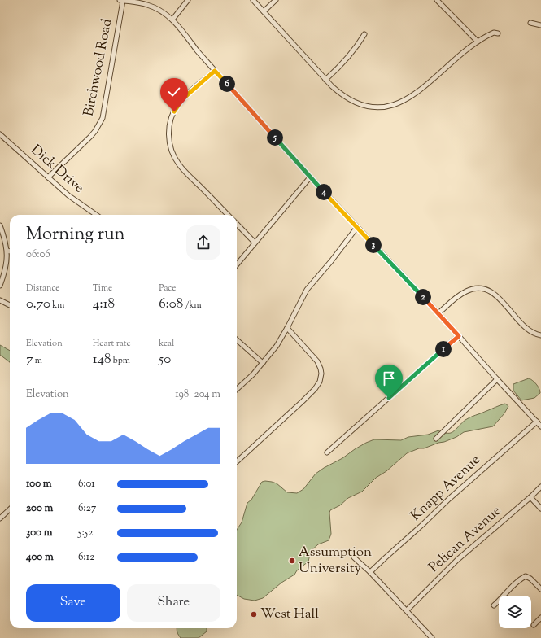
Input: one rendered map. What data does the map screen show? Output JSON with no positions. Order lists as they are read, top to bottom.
{
  "streets": {
    "street": [
      "Birchwood Road",
      "Dick Drive",
      "Knapp Avenue",
      "Pelican Avenue"
    ]
  },
  "crossings": [
    ["Birchwood Road", "Dick Drive"]
  ],
  "places": ["Assumption University", "West Hall"],
  "page": {
    "pins": [
      "6",
      "5",
      "4",
      "3",
      "2",
      "1"
    ],
    "heading": ["Morning run", "06:06"],
    "stats": [
      ["Distance", "0.70 km"],
      ["Time", "4:18"],
      ["Pace", "6:08 /km"],
      ["Elevation", "7 m"],
      ["Heart rate", "148 bpm"],
      ["kcal", "50"]
    ],
    "chart": ["Elevation", "198–204 m"],
    "list": [
      {
        "name": "100 m",
        "note": "6:01"
      },
      {
        "name": "200 m",
        "note": "6:27"
      },
      {
        "name": "300 m",
        "note": "5:52"
      },
      {
        "name": "400 m",
        "note": "6:12"
      }
    ],
    "buttons": ["Save", "Share"]
  }
}
